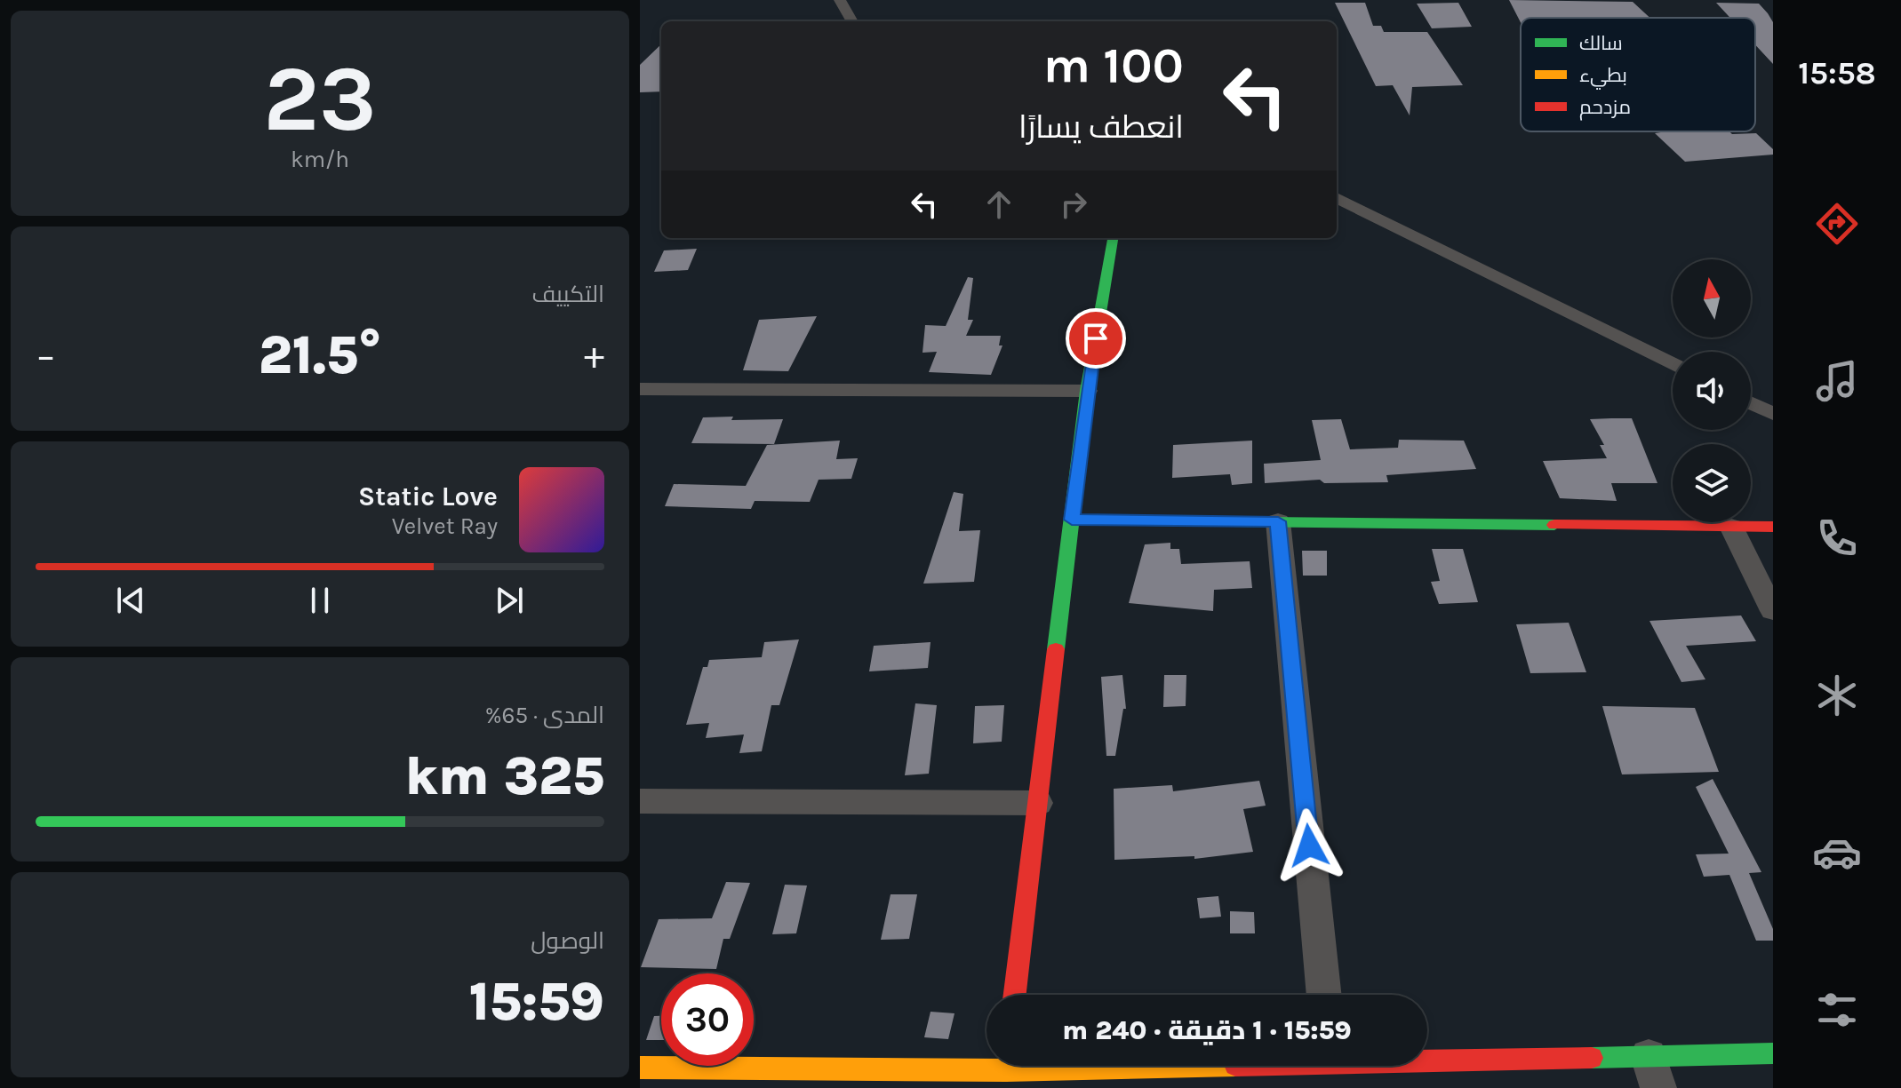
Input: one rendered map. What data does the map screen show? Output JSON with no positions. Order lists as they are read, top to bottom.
{
  "legend": ["سالك", "بطيء", "مزدحم"],
  "north": "top",
  "page": {
    "tabs": "15:58",
    "tile": [
      ["23", "km/h"],
      "التكييف",
      ["المدى · 65%", "325 km"],
      ["الوصول", "15:59"]
    ],
    "turn": ["100 m", "انعطف يسارًا"],
    "heat": ["−", "21.5°", "+"],
    "song": ["Static Love", "Velvet Ray"],
    "limit": "30",
    "trip": "15:59 · 1 دقيقة · 240 m"
  }
}
